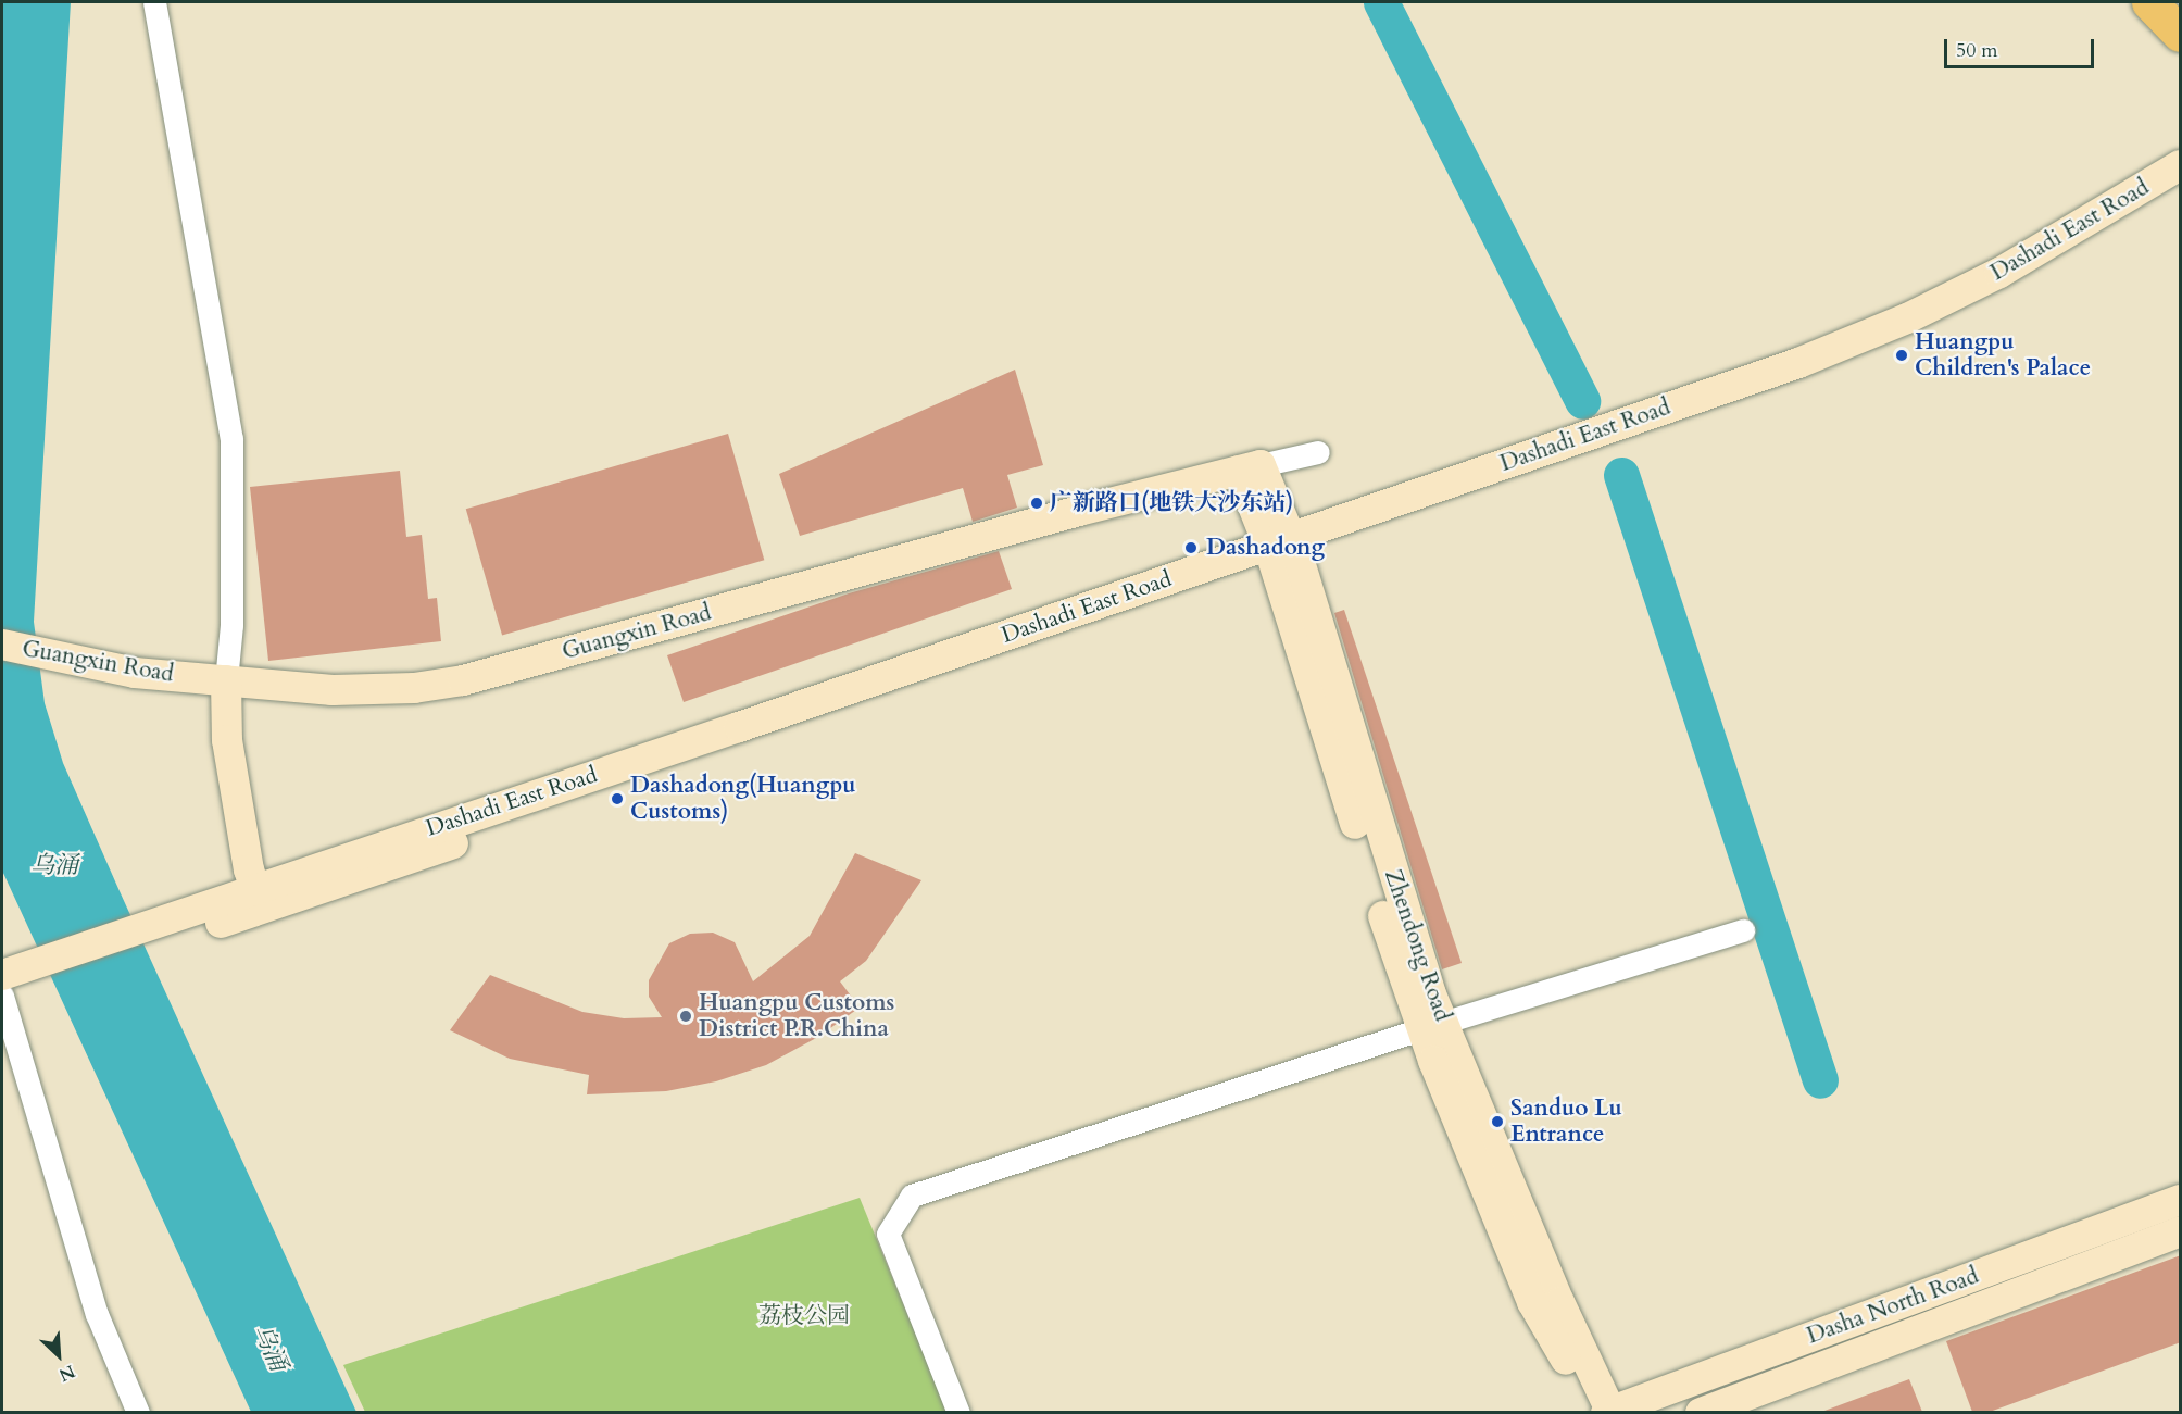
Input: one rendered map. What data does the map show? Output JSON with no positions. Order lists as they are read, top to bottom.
{
  "streets": {
    "street": [
      "Dashadi East Road",
      "Guangxin Road",
      "Zhendong Road",
      "Dasha North Road"
    ]
  },
  "crossings": [
    ["Dashadi East Road", "Zhendong Road"],
    ["Guangxin Road", "Zhendong Road"],
    ["Zhendong Road", "Dasha North Road"]
  ],
  "water": ["乌涌"],
  "parks": ["荔枝公园"],
  "places": [
    "Huangpu Children's Palace",
    "广新路口(地铁大沙东站)",
    "Dashadong",
    "Dashadong(Huangpu Customs)",
    "Huangpu Customs District P.R.China",
    "Sanduo Lu Entrance"
  ],
  "scale_bar": "50 m",
  "north": "bottom right"
}
